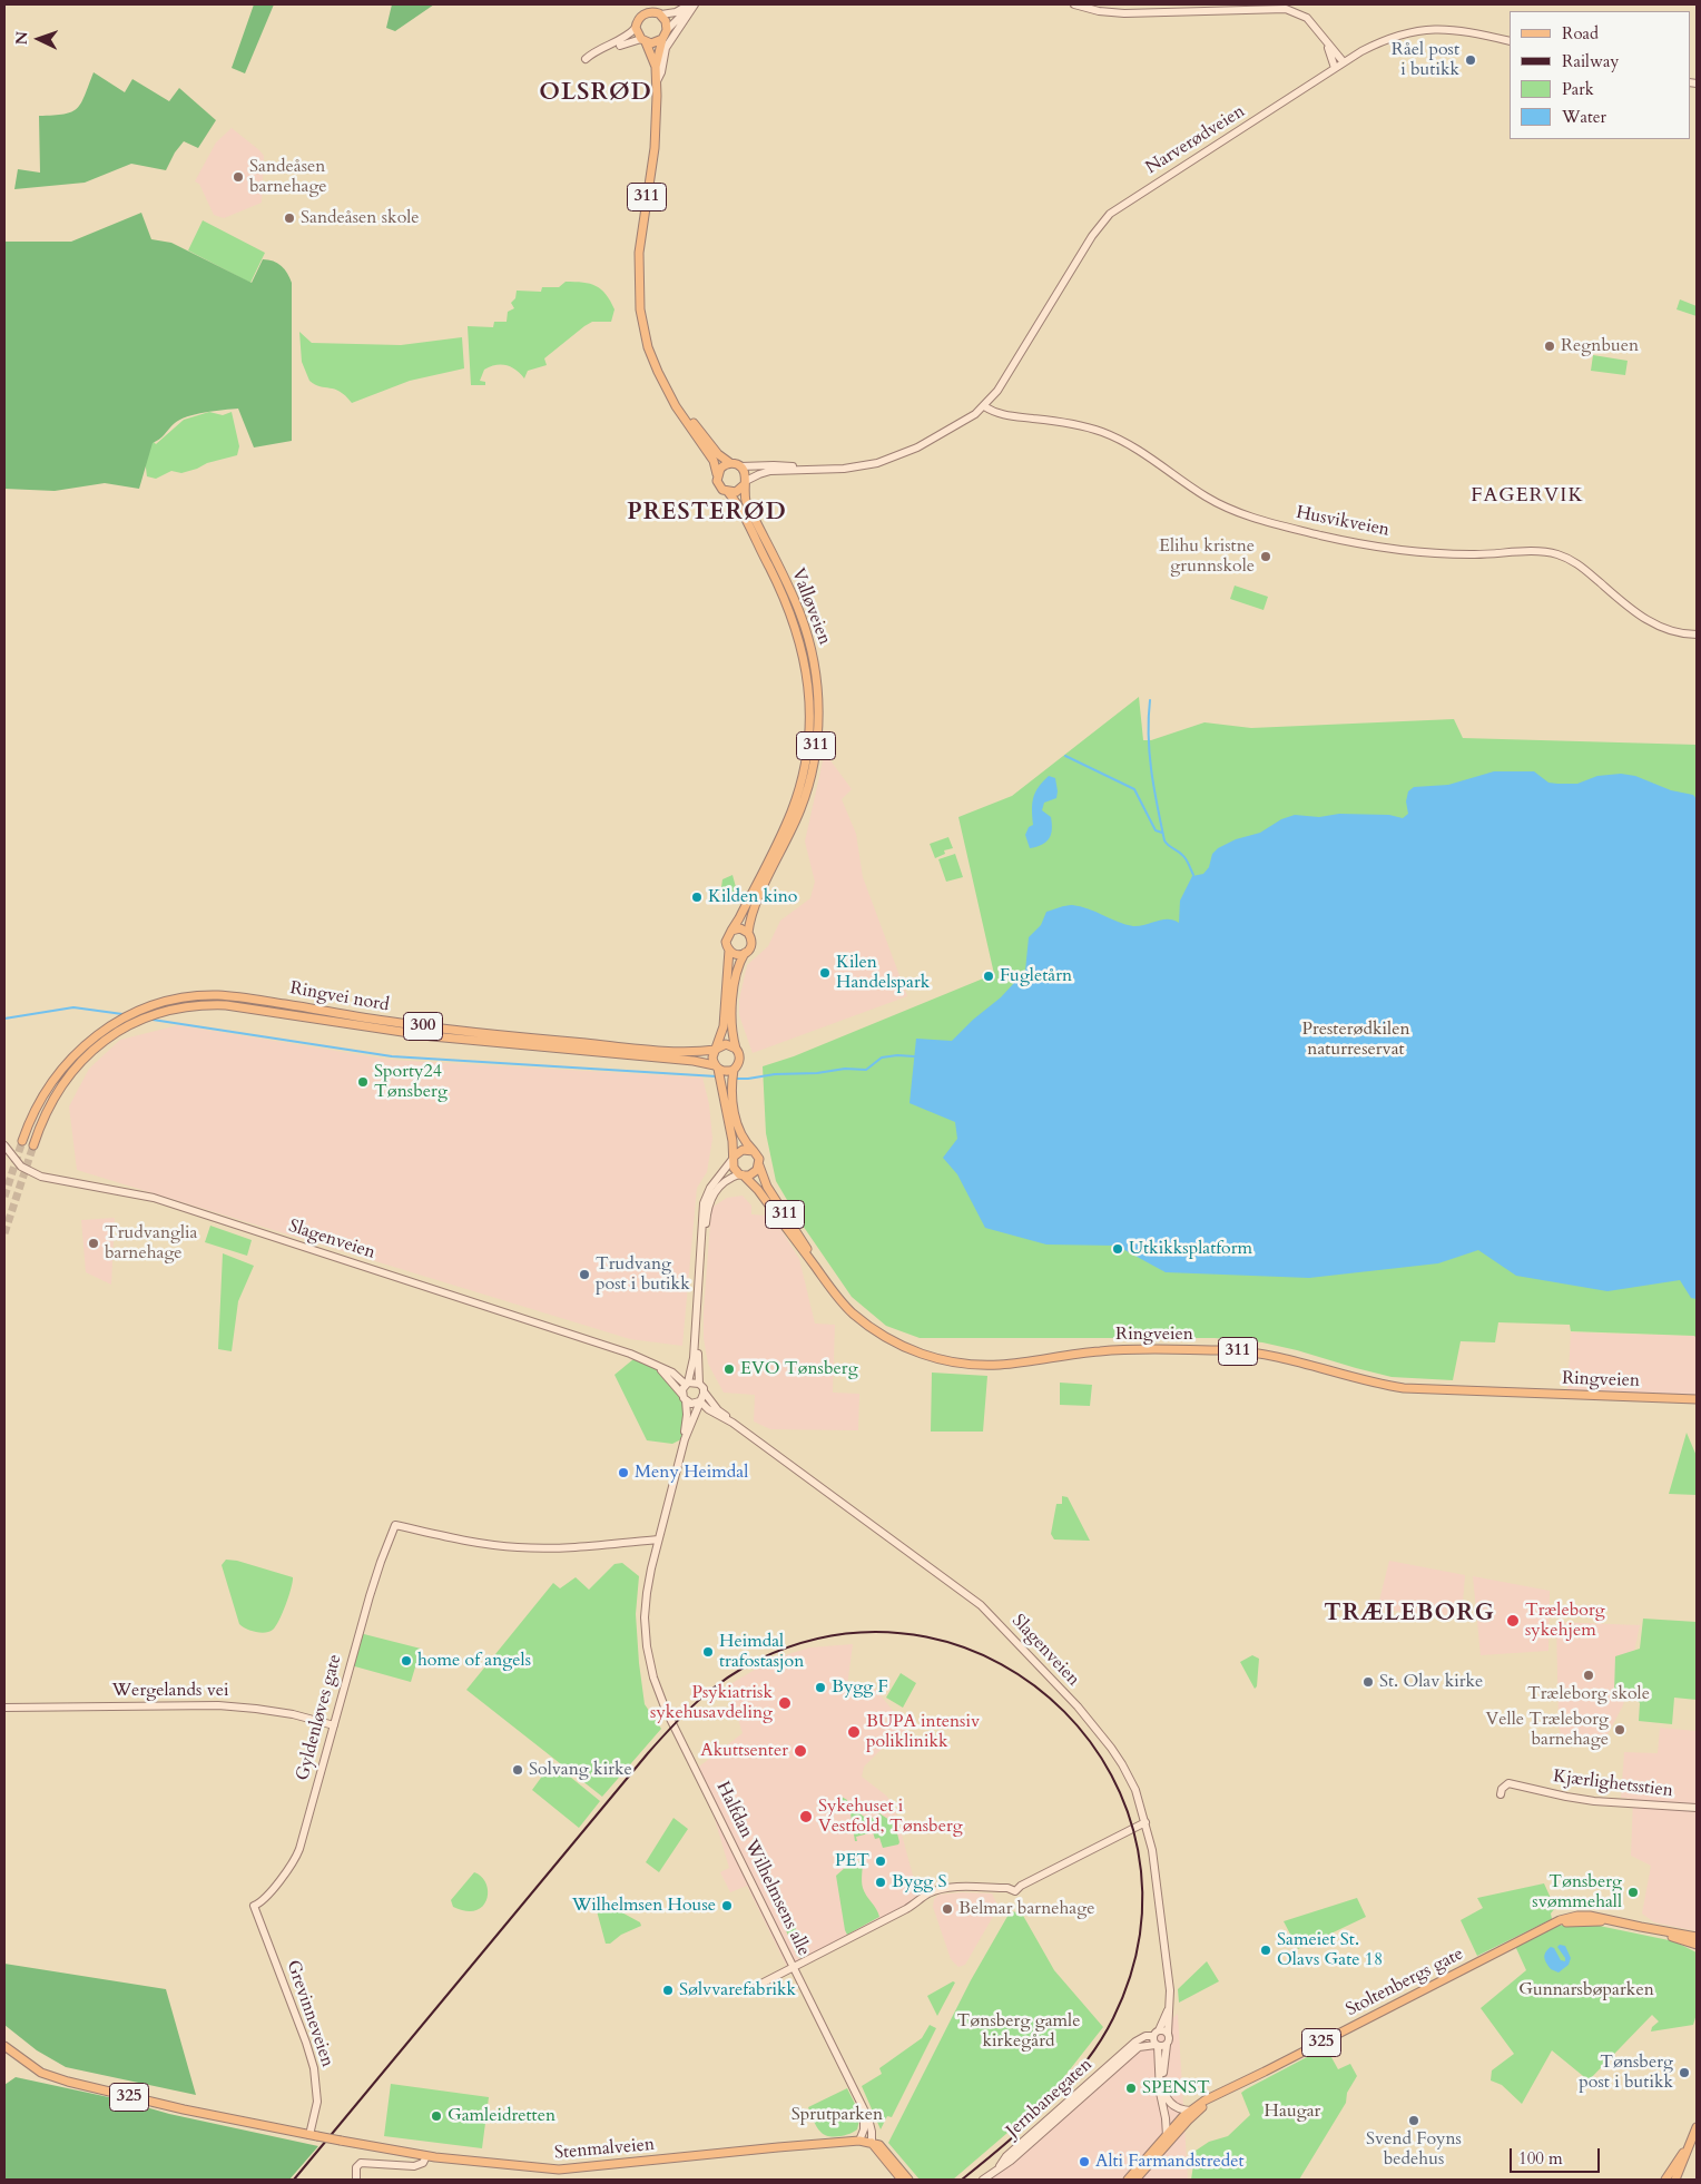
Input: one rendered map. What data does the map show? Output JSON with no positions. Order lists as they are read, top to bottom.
{
  "streets": {
    "main road": [
      "Narverødveien",
      "311",
      "Husvikveien",
      "Valløveien",
      "Ringvei nord",
      "300",
      "Slagenveien",
      "Ringveien",
      "Wergelands vei",
      "Gyldenløves gate",
      "Kjærlighetsstien",
      "Halfdan Wilhelmsens alle",
      "Stoltenbergs gate",
      "Grevinneveien",
      "325",
      "Jernbanegaten",
      "Stenmalveien"
    ]
  },
  "crossings": [
    ["Narverødveien", "Husvikveien"],
    ["311", "Valløveien"],
    ["Valløveien", "Ringvei nord"],
    ["Valløveien", "Ringveien"],
    ["Slagenveien", "Halfdan Wilhelmsens alle"],
    ["Slagenveien", "Stoltenbergs gate"],
    ["Slagenveien", "Jernbanegaten"],
    ["Wergelands vei", "Gyldenløves gate"],
    ["Gyldenløves gate", "Halfdan Wilhelmsens alle"],
    ["Gyldenløves gate", "Grevinneveien"],
    ["Halfdan Wilhelmsens alle", "Stenmalveien"],
    ["Grevinneveien", "325"],
    ["Grevinneveien", "Stenmalveien"],
    ["325", "Stenmalveien"]
  ],
  "districts": [
    "OLSRØD",
    "FAGERVIK",
    "PRESTERØD",
    "TRÆLEBORG"
  ],
  "parks": [
    "Presterødkilen naturreservat",
    "Gunnarsbøparken",
    "Tønsberg gamle kirkegård",
    "Haugar",
    "Sprutparken"
  ],
  "places": [
    "Råel post i butikk",
    "Sandeåsen barnehage",
    "Sandeåsen skole",
    "Regnbuen",
    "Elihu kristne grunnskole",
    "Kilden kino",
    "Kilen Handelspark",
    "Fugletårn",
    "Sporty24 Tønsberg",
    "Trudvanglia barnehage",
    "Utkikksplatform",
    "Trudvang post i butikk",
    "EVO Tønsberg",
    "Meny Heimdal",
    "Træleborg sykehjem",
    "Heimdal trafostasjon",
    "home of angels",
    "Træleborg skole",
    "St. Olav kirke",
    "Bygg F",
    "Psykiatrisk sykehusavdeling",
    "Velle Træleborg barnehage",
    "BUPA intensiv poliklinikk",
    "Akuttsenter",
    "Solvang kirke",
    "Sykehuset i Vestfold, Tønsberg",
    "PET",
    "Bygg S",
    "Tønsberg svømmehall",
    "Wilhelmsen House",
    "Belmar barnehage",
    "Sameiet St. Olavs Gate 18",
    "Sølvvarefabrikk",
    "Tønsberg post i butikk",
    "SPENST",
    "Gamleidretten",
    "Svend Foyns bedehus",
    "Alti Farmandstredet"
  ],
  "legend": [
    "Road",
    "Railway",
    "Park",
    "Water"
  ],
  "scale_bar": "100 m",
  "north": "left"
}
